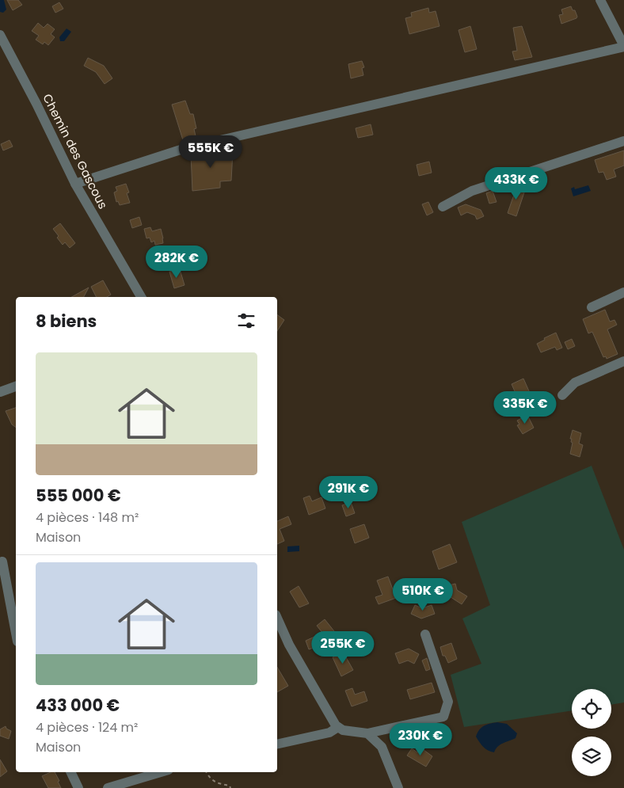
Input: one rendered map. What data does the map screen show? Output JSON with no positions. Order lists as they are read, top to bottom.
{
  "streets": {
    "street": ["Chemin des Gascous"]
  },
  "page": {
    "price": [
      "555K €",
      "433K €",
      "282K €",
      "335K €",
      "291K €",
      "510K €",
      "255K €",
      "230K €"
    ],
    "heading": "8 biens",
    "list": [
      {
        "name": "555 000 €",
        "note": "4 pièces · 148 m² · Maison"
      },
      {
        "name": "433 000 €",
        "note": "4 pièces · 124 m² · Maison"
      }
    ]
  }
}
